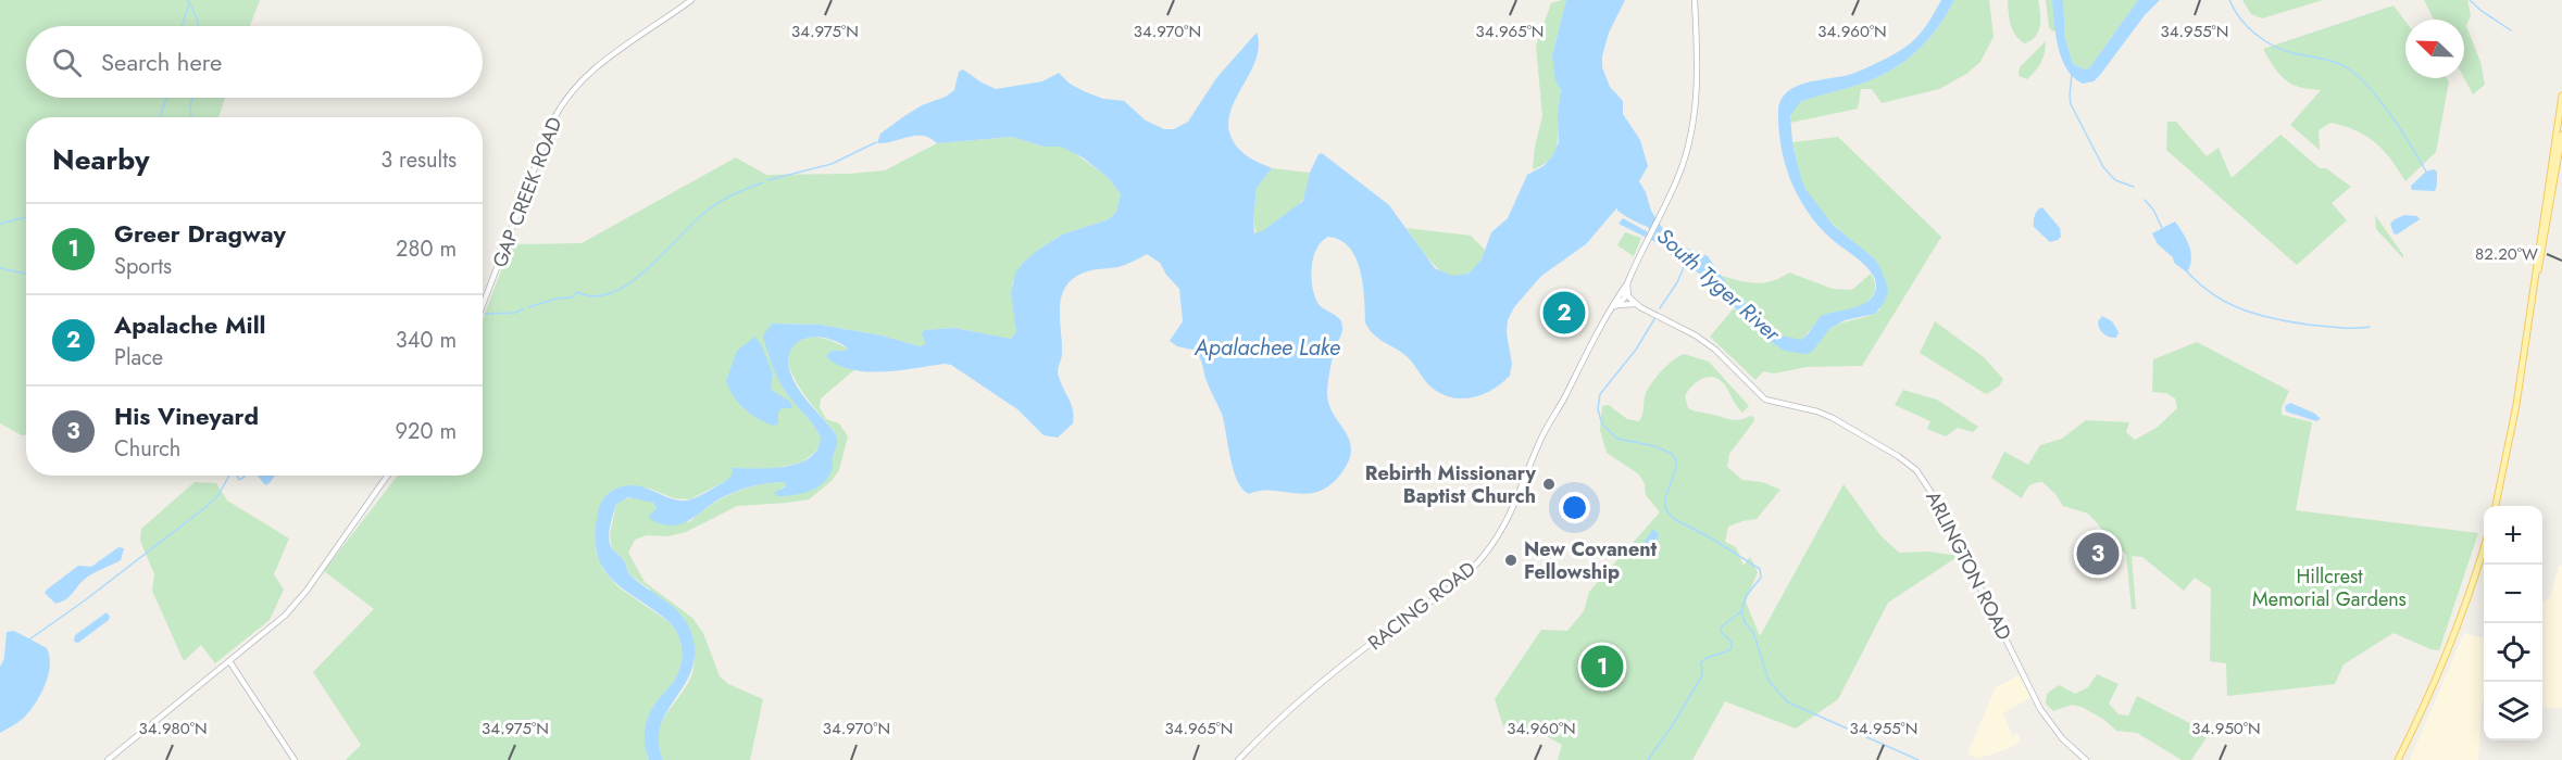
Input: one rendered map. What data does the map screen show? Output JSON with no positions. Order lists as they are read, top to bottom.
{
  "streets": {
    "street": ["GAP CREEK ROAD", "ARLINGTON ROAD", "RACING ROAD"]
  },
  "crossings": [
    ["ARLINGTON ROAD", "RACING ROAD"]
  ],
  "water": ["South Tyger River", "Apalachee Lake"],
  "parks": ["Hillcrest Memorial Gardens"],
  "places": ["Rebirth Missionary Baptist Church", "New Covanent Fellowship"],
  "north": "top left",
  "page": {
    "search": "Search here",
    "heading": ["Nearby", "3 results"],
    "list": [
      {
        "mark": "1",
        "name": "Greer Dragway",
        "note": "Sports",
        "value": "280 m"
      },
      {
        "mark": "2",
        "name": "Apalache Mill",
        "note": "Place",
        "value": "340 m"
      },
      {
        "mark": "3",
        "name": "His Vineyard",
        "note": "Church",
        "value": "920 m"
      }
    ],
    "pins": ["2", "3", "1"],
    "map_buttons": ["+", "−"]
  },
  "coordinates": [
    "34.975°N",
    "34.970°N",
    "34.965°N",
    "34.955°N",
    "34.960°N",
    "82.20°W",
    "34.980°N",
    "34.950°N"
  ]
}
